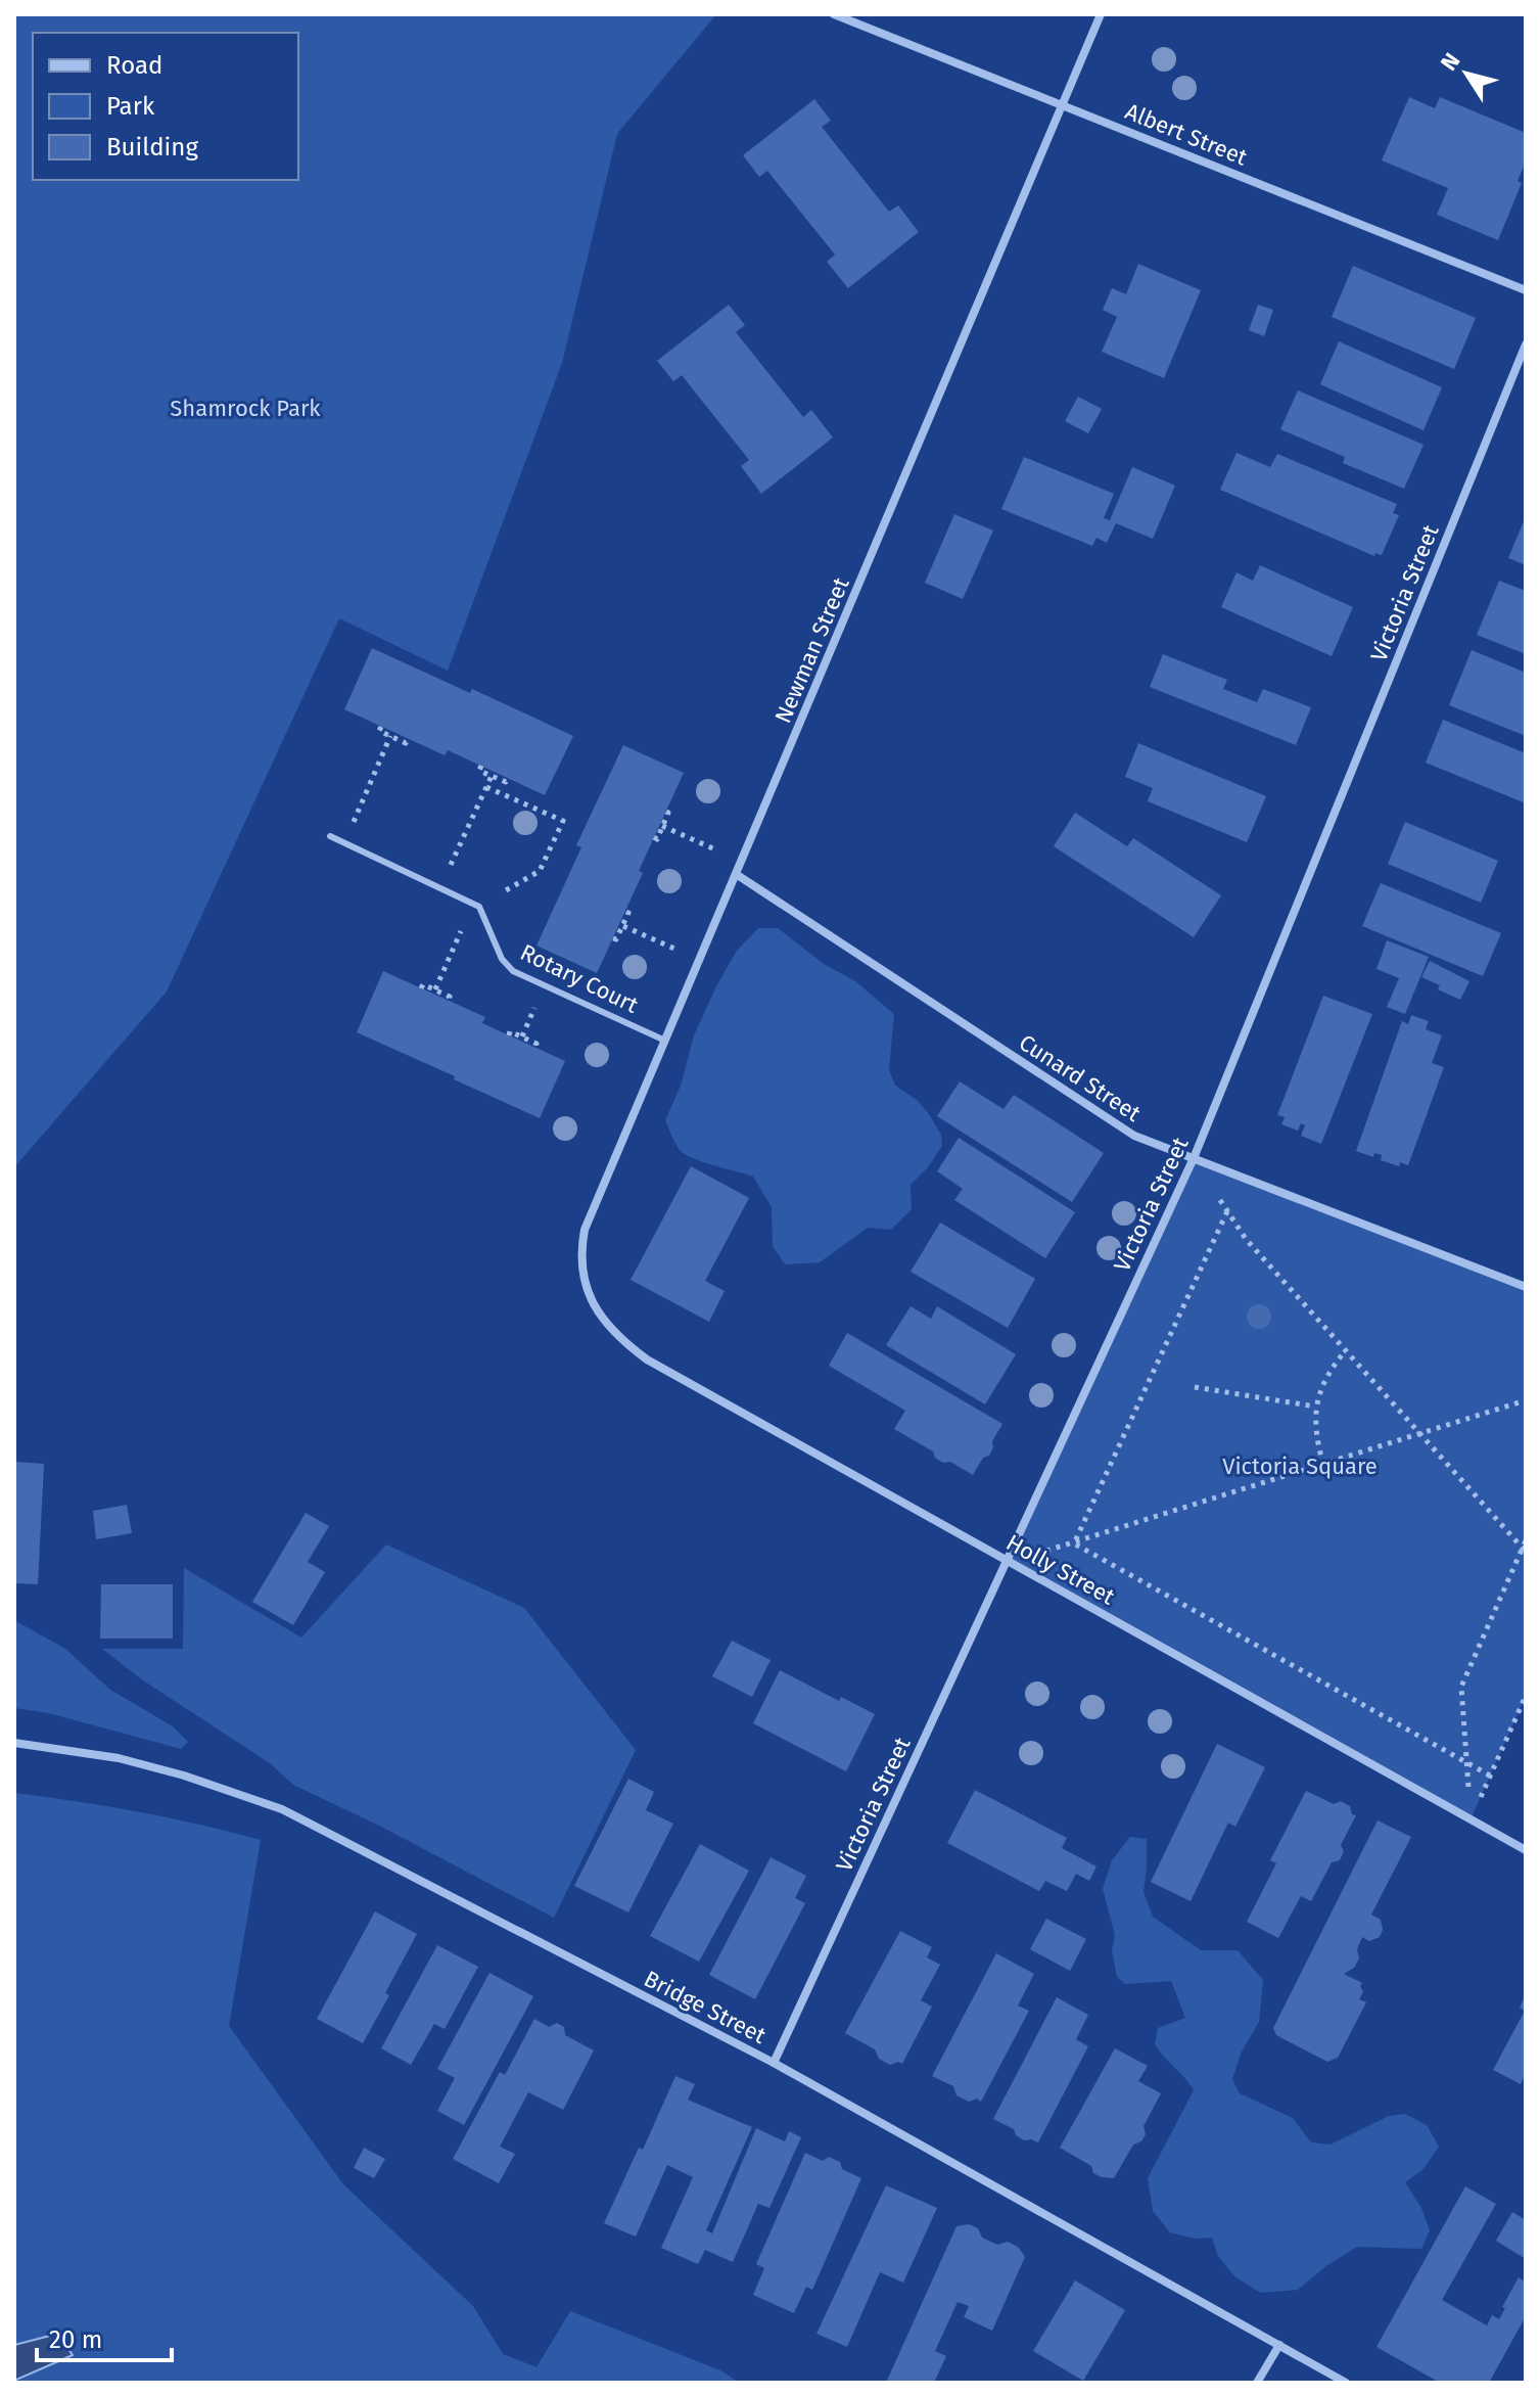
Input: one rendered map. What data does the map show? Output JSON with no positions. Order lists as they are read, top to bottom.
{
  "streets": {
    "street": [
      "Albert Street",
      "Victoria Street",
      "Newman Street",
      "Cunard Street",
      "Holly Street",
      "Bridge Street"
    ],
    "lane": ["Rotary Court"]
  },
  "crossings": [
    ["Albert Street", "Newman Street"],
    ["Victoria Street", "Cunard Street"],
    ["Victoria Street", "Holly Street"],
    ["Victoria Street", "Bridge Street"],
    ["Newman Street", "Rotary Court"],
    ["Newman Street", "Cunard Street"],
    ["Newman Street", "Holly Street"]
  ],
  "parks": ["Shamrock Park", "Victoria Square"],
  "legend": ["Road", "Park", "Building"],
  "scale_bar": "20 m",
  "north": "top left"
}
